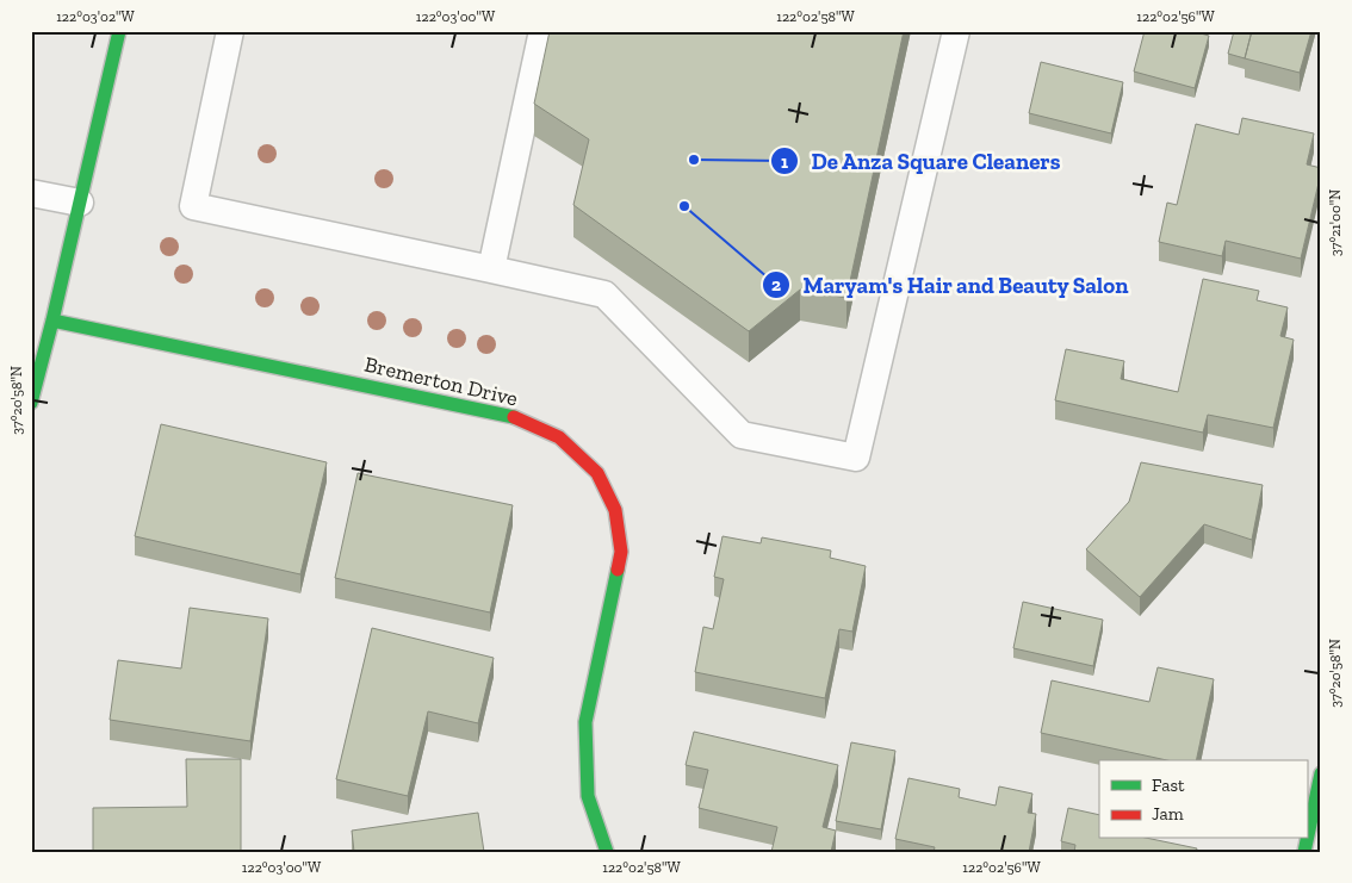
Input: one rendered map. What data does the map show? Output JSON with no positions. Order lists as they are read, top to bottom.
{
  "streets": {
    "street": ["Bremerton Drive"]
  },
  "places": ["De Anza Square Cleaners", "Maryam's Hair and Beauty Salon"],
  "legend": ["Fast", "Jam"],
  "coordinates": [
    "122°03'02\"W",
    "122°03'00\"W",
    "122°02'58\"W",
    "122°02'56\"W",
    "37°21'00\"N",
    "37°20'58\"N"
  ]
}
